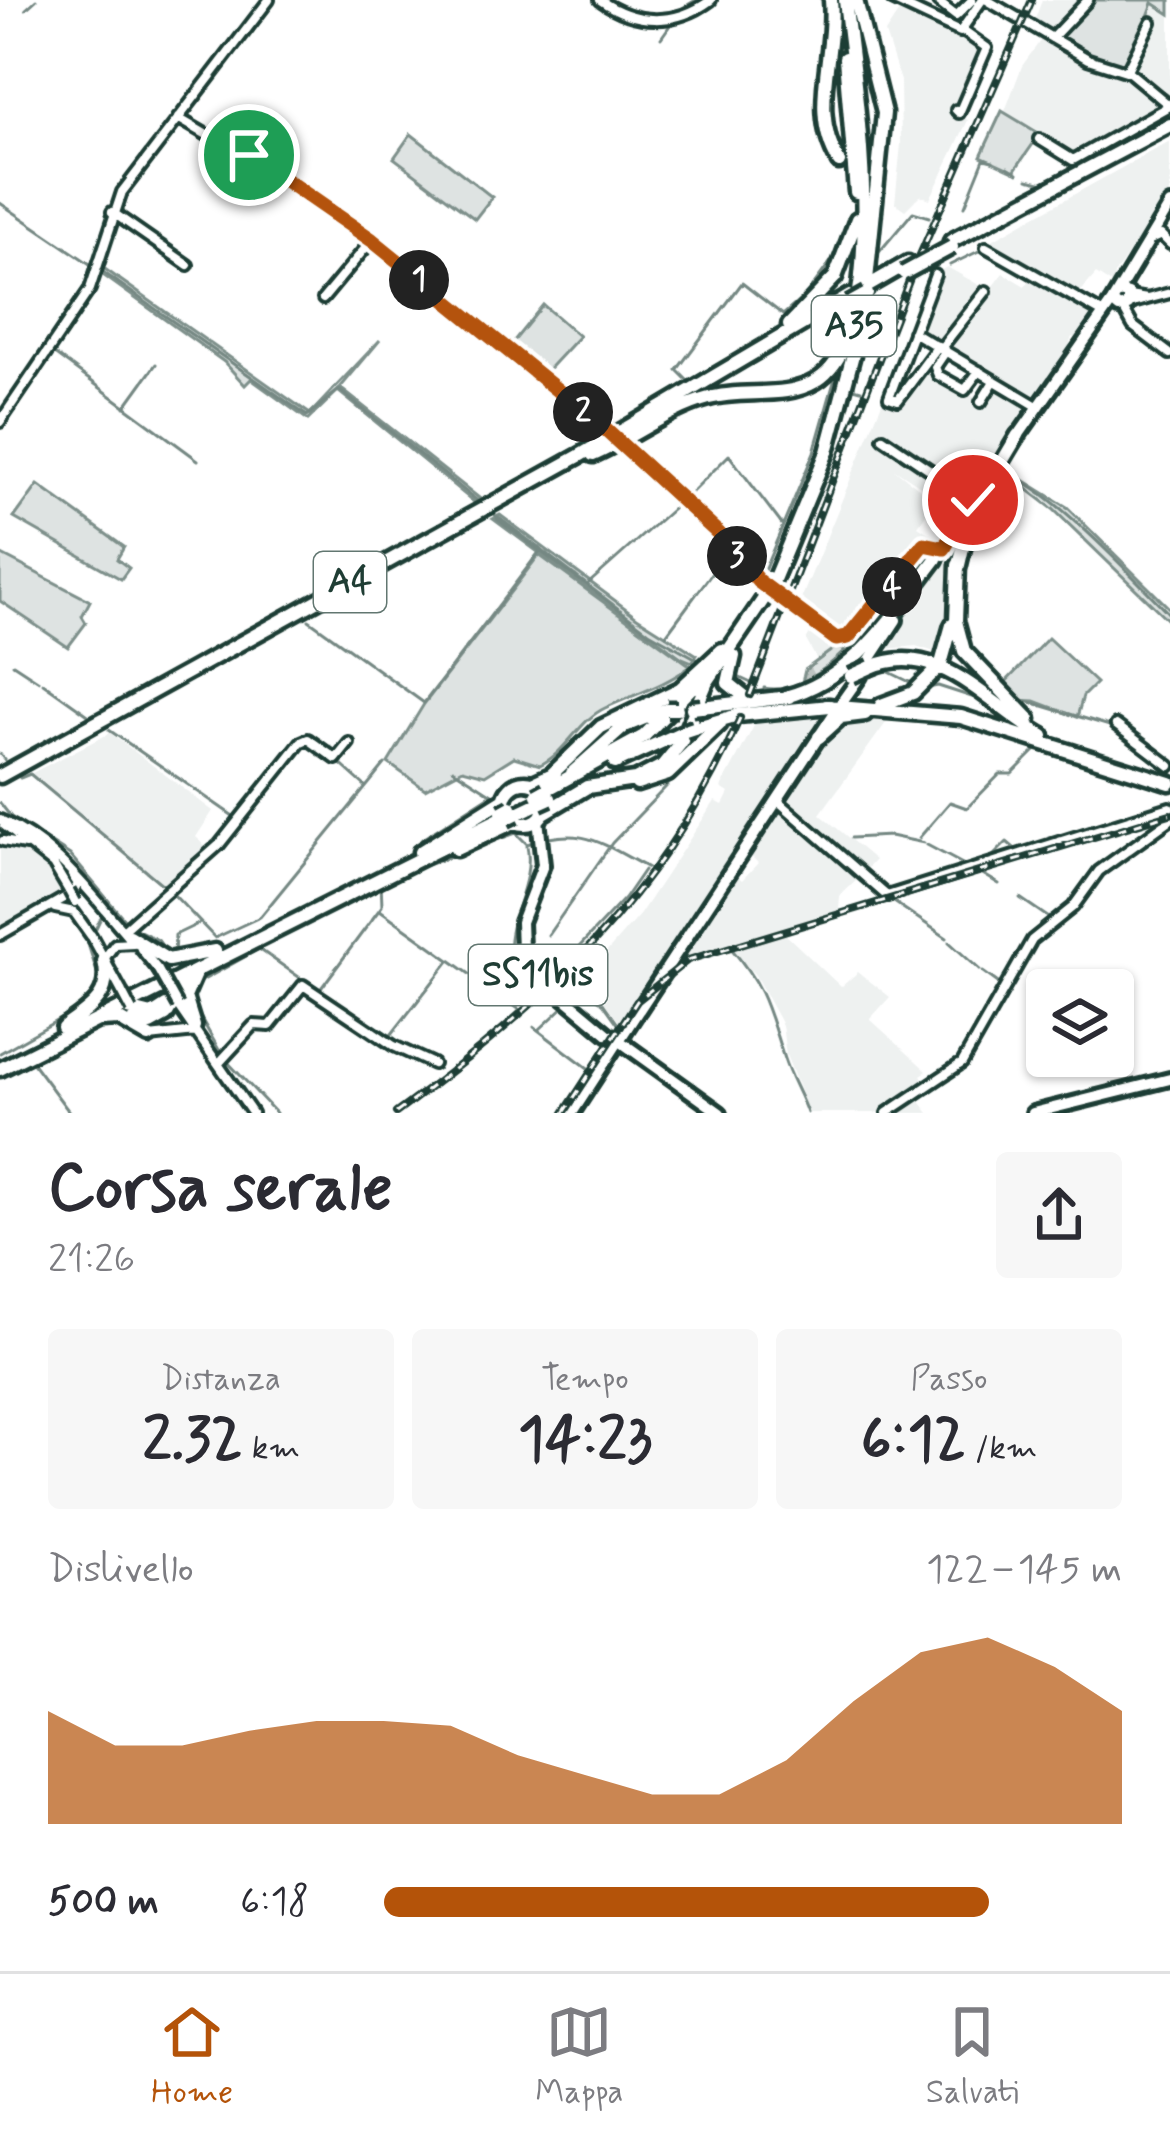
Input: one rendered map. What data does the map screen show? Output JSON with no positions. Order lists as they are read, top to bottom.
{
  "streets": {
    "highway": ["A35", "A4"],
    "main road": ["SS11bis"]
  },
  "crossings": [
    ["A35", "A4"]
  ],
  "page": {
    "pins": [
      "1",
      "2",
      "3",
      "4"
    ],
    "heading": ["Corsa serale", "21:26"],
    "stats": [
      ["Distanza", "2.32 km"],
      ["Tempo", "14:23"],
      ["Passo", "6:12 /km"]
    ],
    "chart": ["Dislivello", "122–145 m"],
    "list": [
      {
        "name": "500 m",
        "note": "6:18"
      }
    ],
    "tabs": ["Home", "Mappa", "Salvati"]
  }
}
